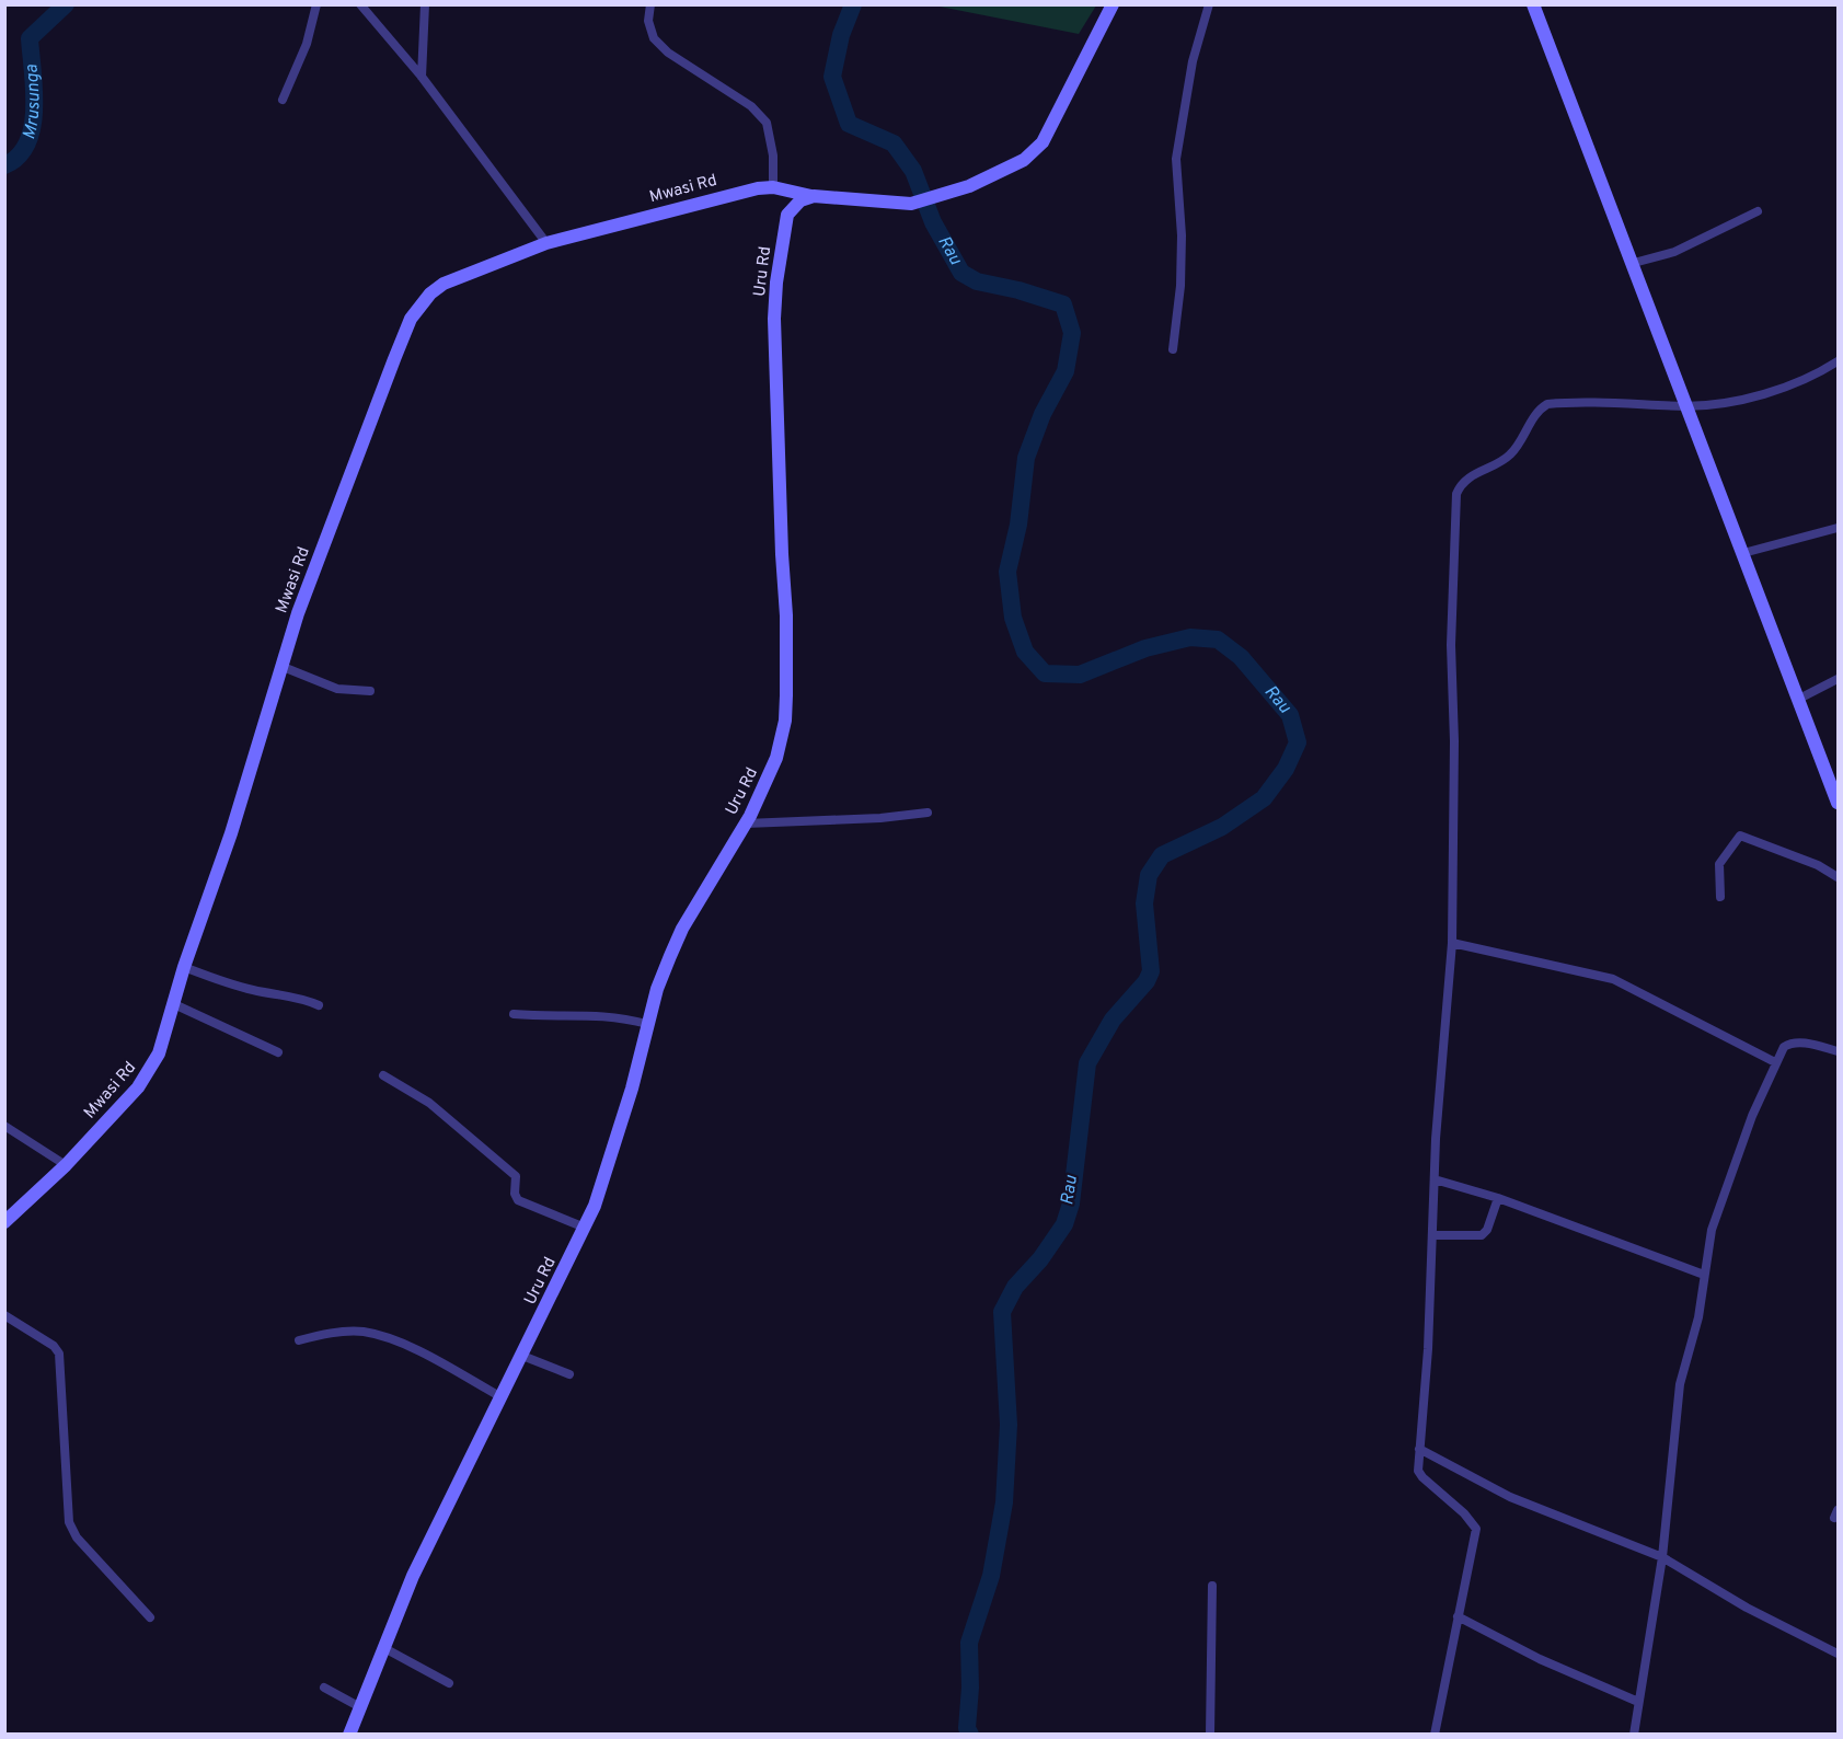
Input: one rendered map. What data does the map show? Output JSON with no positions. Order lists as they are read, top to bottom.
{
  "streets": {
    "street": ["Mwasi Rd", "Uru Rd"]
  },
  "crossings": [
    ["Mwasi Rd", "Uru Rd"]
  ],
  "water": ["Mrusunga", "Rau"]
}
